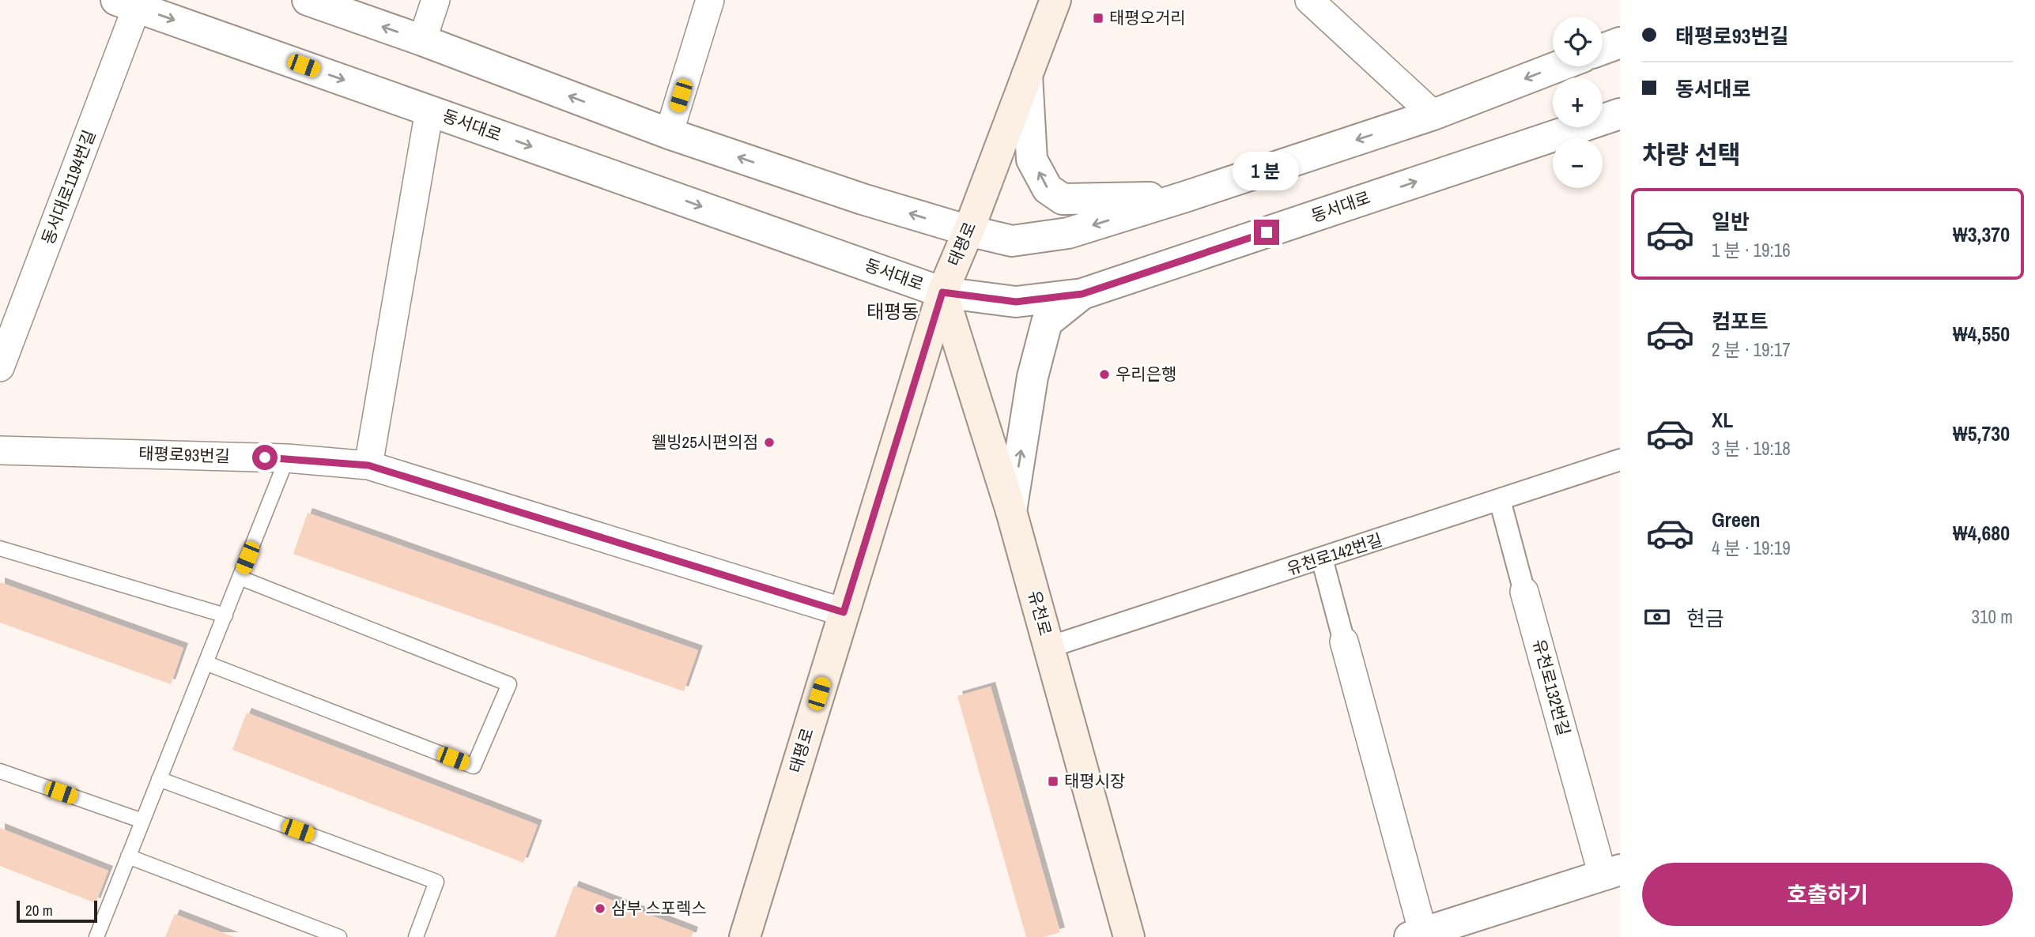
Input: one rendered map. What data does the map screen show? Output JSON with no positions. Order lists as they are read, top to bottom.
{
  "streets": {
    "main road": ["태평로", "유천로"],
    "street": [
      "동서대로",
      "동서대로1194번길",
      "태평로93번길",
      "유천로142번길",
      "유천로132번길"
    ]
  },
  "crossings": [
    ["동서대로", "동서대로1194번길"],
    ["동서대로", "태평로"],
    ["동서대로", "태평로93번길"],
    ["동서대로", "유천로"],
    ["태평로", "태평로93번길"],
    ["태평로", "유천로"],
    ["유천로142번길", "유천로"],
    ["유천로142번길", "유천로132번길"]
  ],
  "districts": ["태평동"],
  "places": {
    "transit": ["태평오거리", "태평시장"],
    "other": ["우리은행", "웰빙25시편의점", "삼부 스포렉스"]
  },
  "scale_bar": "20 m",
  "page": {
    "banner": ["태평로93번길", "동서대로"],
    "map_buttons": ["+", "−"],
    "heading": "차량 선택",
    "bubble": "1 분",
    "list": [
      {
        "name": "일반",
        "note": "1 분 · 19:16",
        "value": "₩3,370"
      },
      {
        "name": "컴포트",
        "note": "2 분 · 19:17",
        "value": "₩4,550"
      },
      {
        "name": "XL",
        "note": "3 분 · 19:18",
        "value": "₩5,730"
      },
      {
        "name": "Green",
        "note": "4 분 · 19:19",
        "value": "₩4,680"
      }
    ],
    "pay": ["현금", "310 m"],
    "buttons": "호출하기",
    "scale": "20 m"
  }
}
